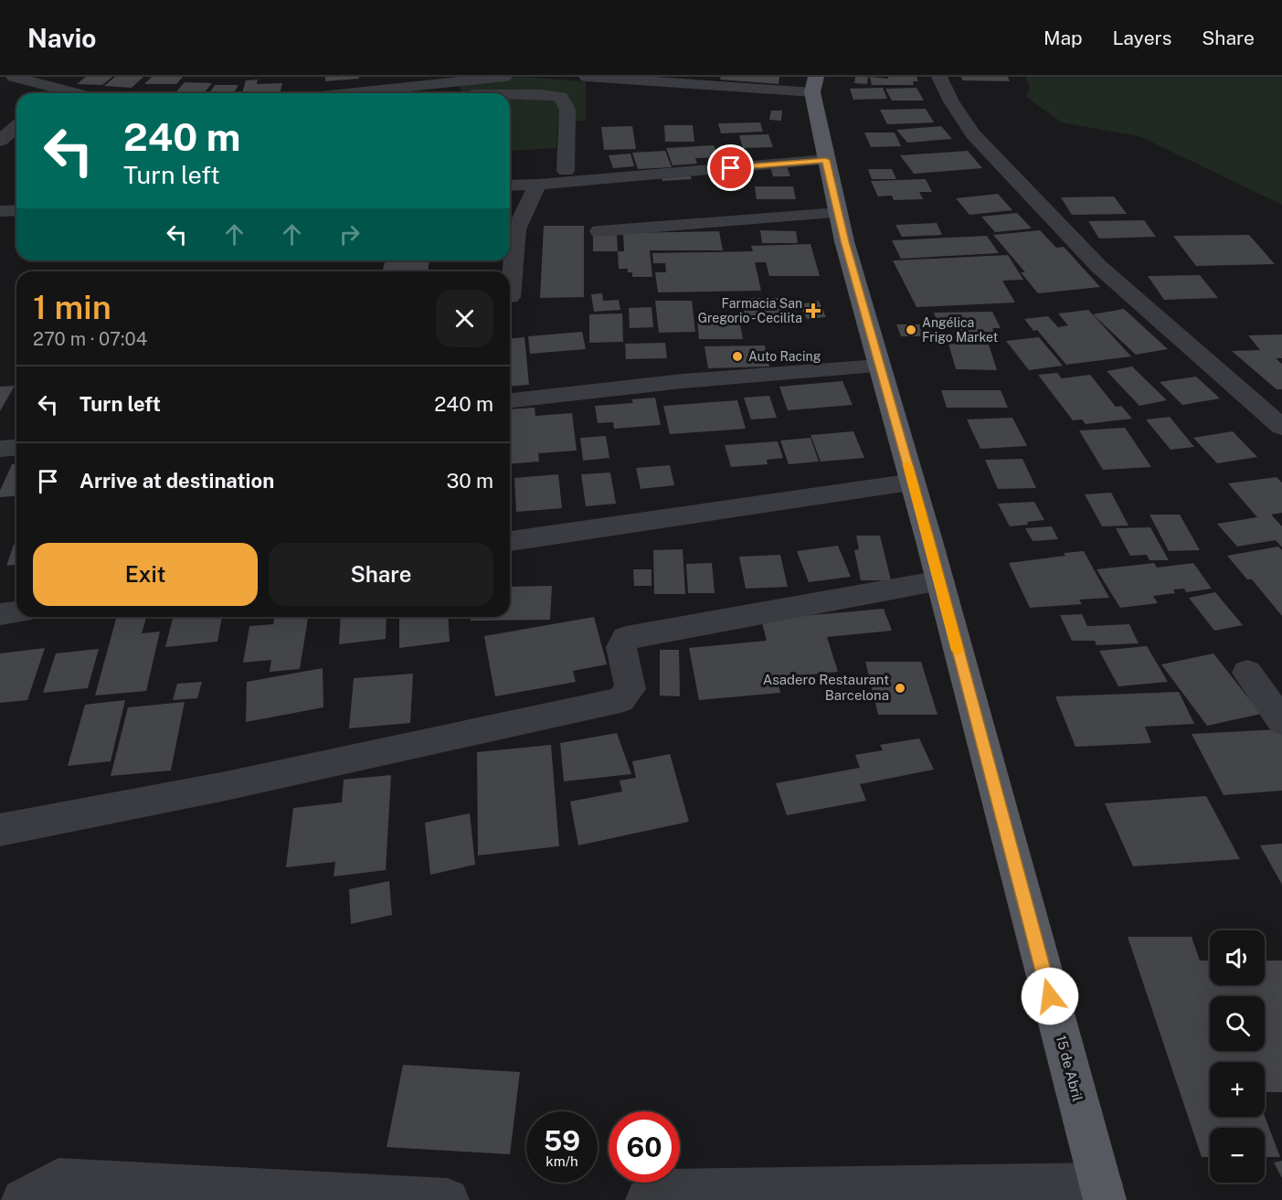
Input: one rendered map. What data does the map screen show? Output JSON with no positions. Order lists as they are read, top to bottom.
{
  "streets": {
    "main road": ["15 de Abril"]
  },
  "places": {
    "health": ["Farmacia San Gregorio - Cecilita"],
    "other": ["Angélica Frigo Market", "Auto Racing", "Asadero Restaurant Barcelona"]
  },
  "page": {
    "header": "Navio",
    "nav": ["Map", "Layers", "Share"],
    "turn": ["240 m", "Turn left"],
    "heading": ["1 min", "270 m · 07:04"],
    "list": [
      {
        "name": "Turn left",
        "value": "240 m"
      },
      {
        "name": "Arrive at destination",
        "value": "30 m"
      }
    ],
    "buttons": ["Exit", "Share"],
    "map_buttons": ["+", "−"],
    "speed": "59 km/h",
    "limit": "60"
  }
}
